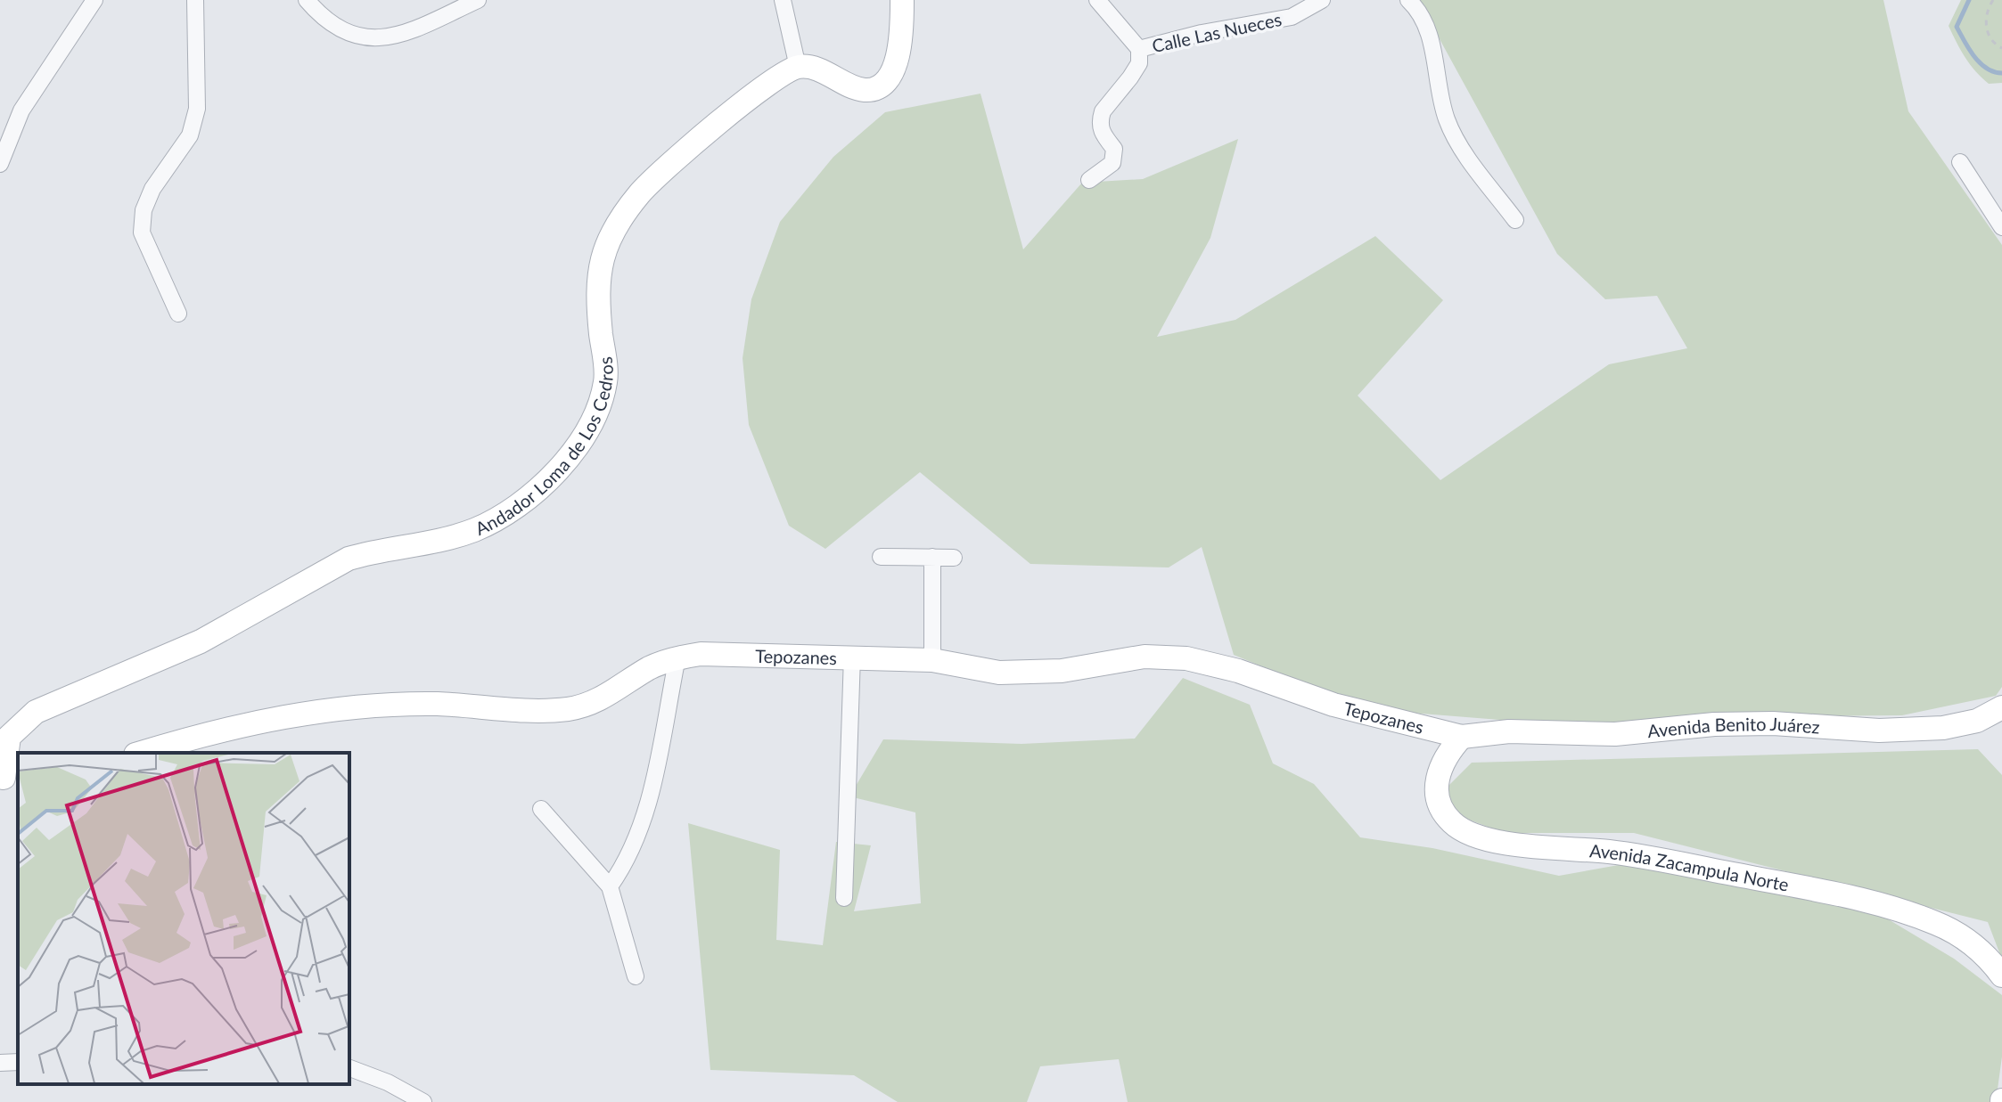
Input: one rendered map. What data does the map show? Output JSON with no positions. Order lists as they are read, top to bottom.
{
  "streets": {
    "street": [
      "Calle Las Nueces",
      "Andador Loma de Los Cedros",
      "Tepozanes",
      "Avenida Benito Juárez",
      "Avenida Zacampula Norte"
    ]
  },
  "crossings": [
    ["Tepozanes", "Avenida Benito Juárez"],
    ["Tepozanes", "Avenida Zacampula Norte"],
    ["Avenida Benito Juárez", "Avenida Zacampula Norte"]
  ]
}
